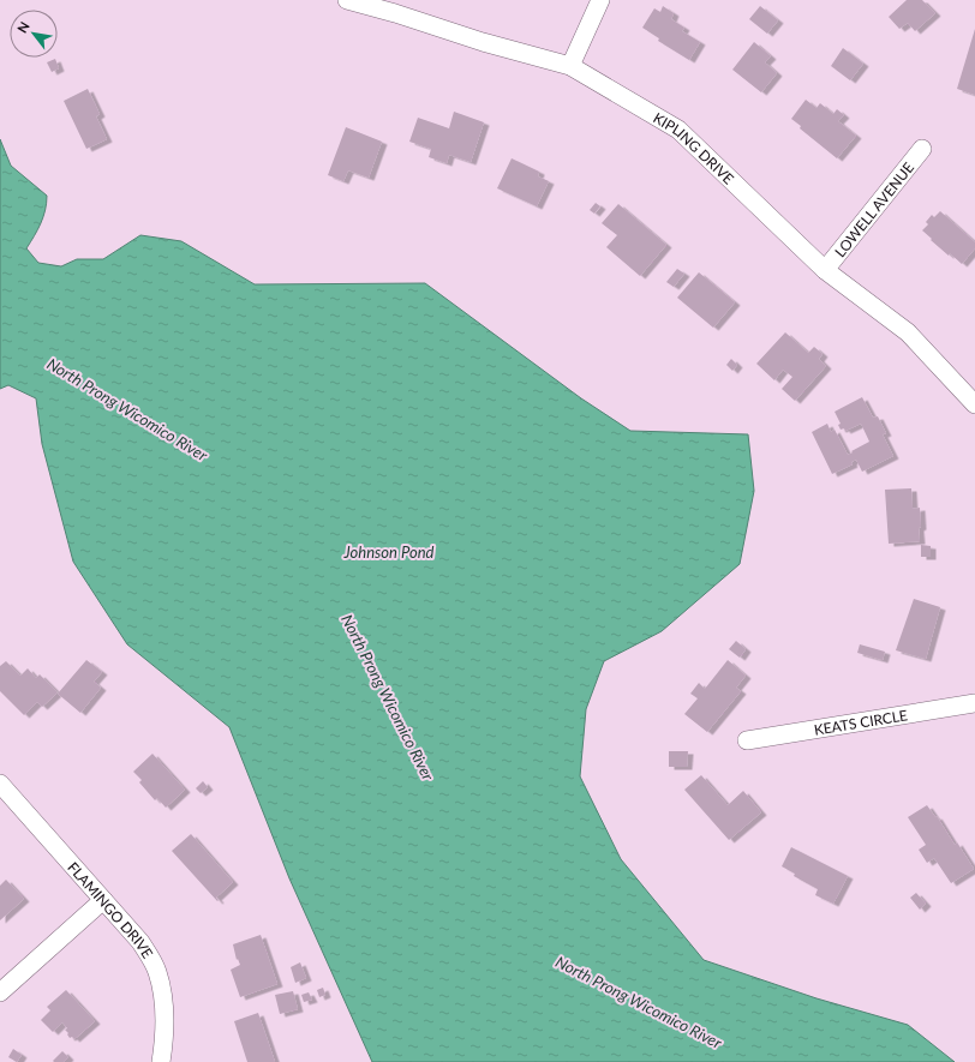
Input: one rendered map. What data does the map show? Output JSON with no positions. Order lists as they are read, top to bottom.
{
  "streets": {
    "street": [
      "KIPLING DRIVE",
      "LOWELL AVENUE",
      "KEATS CIRCLE",
      "FLAMINGO DRIVE"
    ]
  },
  "crossings": [
    ["KIPLING DRIVE", "LOWELL AVENUE"]
  ],
  "water": ["North Prong Wicomico River", "Johnson Pond"],
  "north": "top left"
}
